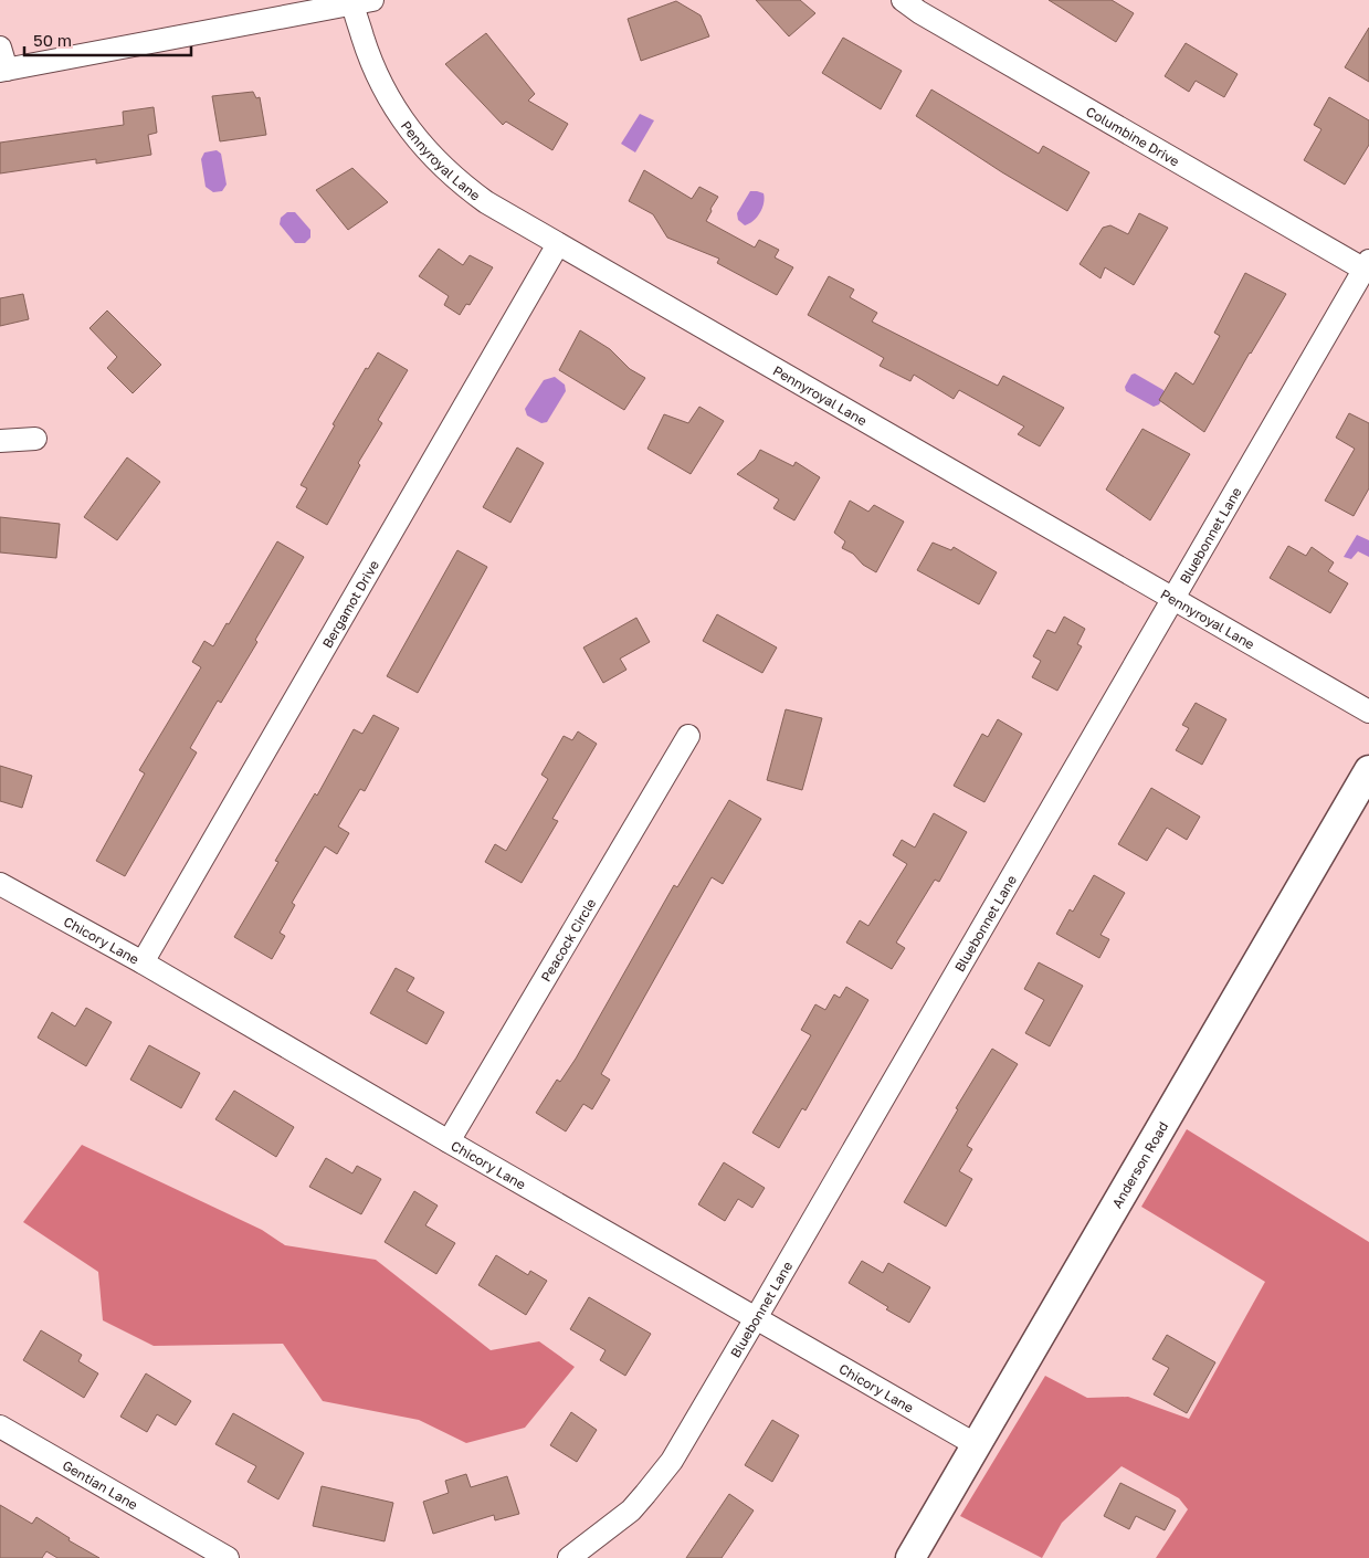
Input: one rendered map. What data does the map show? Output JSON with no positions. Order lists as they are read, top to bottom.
{
  "streets": {
    "street": [
      "Columbine Drive",
      "Pennyroyal Lane",
      "Bluebonnet Lane",
      "Bergamot Drive",
      "Peacock Circle",
      "Chicory Lane",
      "Anderson Road",
      "Gentian Lane"
    ]
  },
  "crossings": [
    ["Columbine Drive", "Bluebonnet Lane"],
    ["Pennyroyal Lane", "Bluebonnet Lane"],
    ["Pennyroyal Lane", "Bergamot Drive"],
    ["Bluebonnet Lane", "Chicory Lane"],
    ["Bergamot Drive", "Chicory Lane"],
    ["Peacock Circle", "Chicory Lane"],
    ["Chicory Lane", "Anderson Road"]
  ],
  "scale_bar": "50 m"
}
